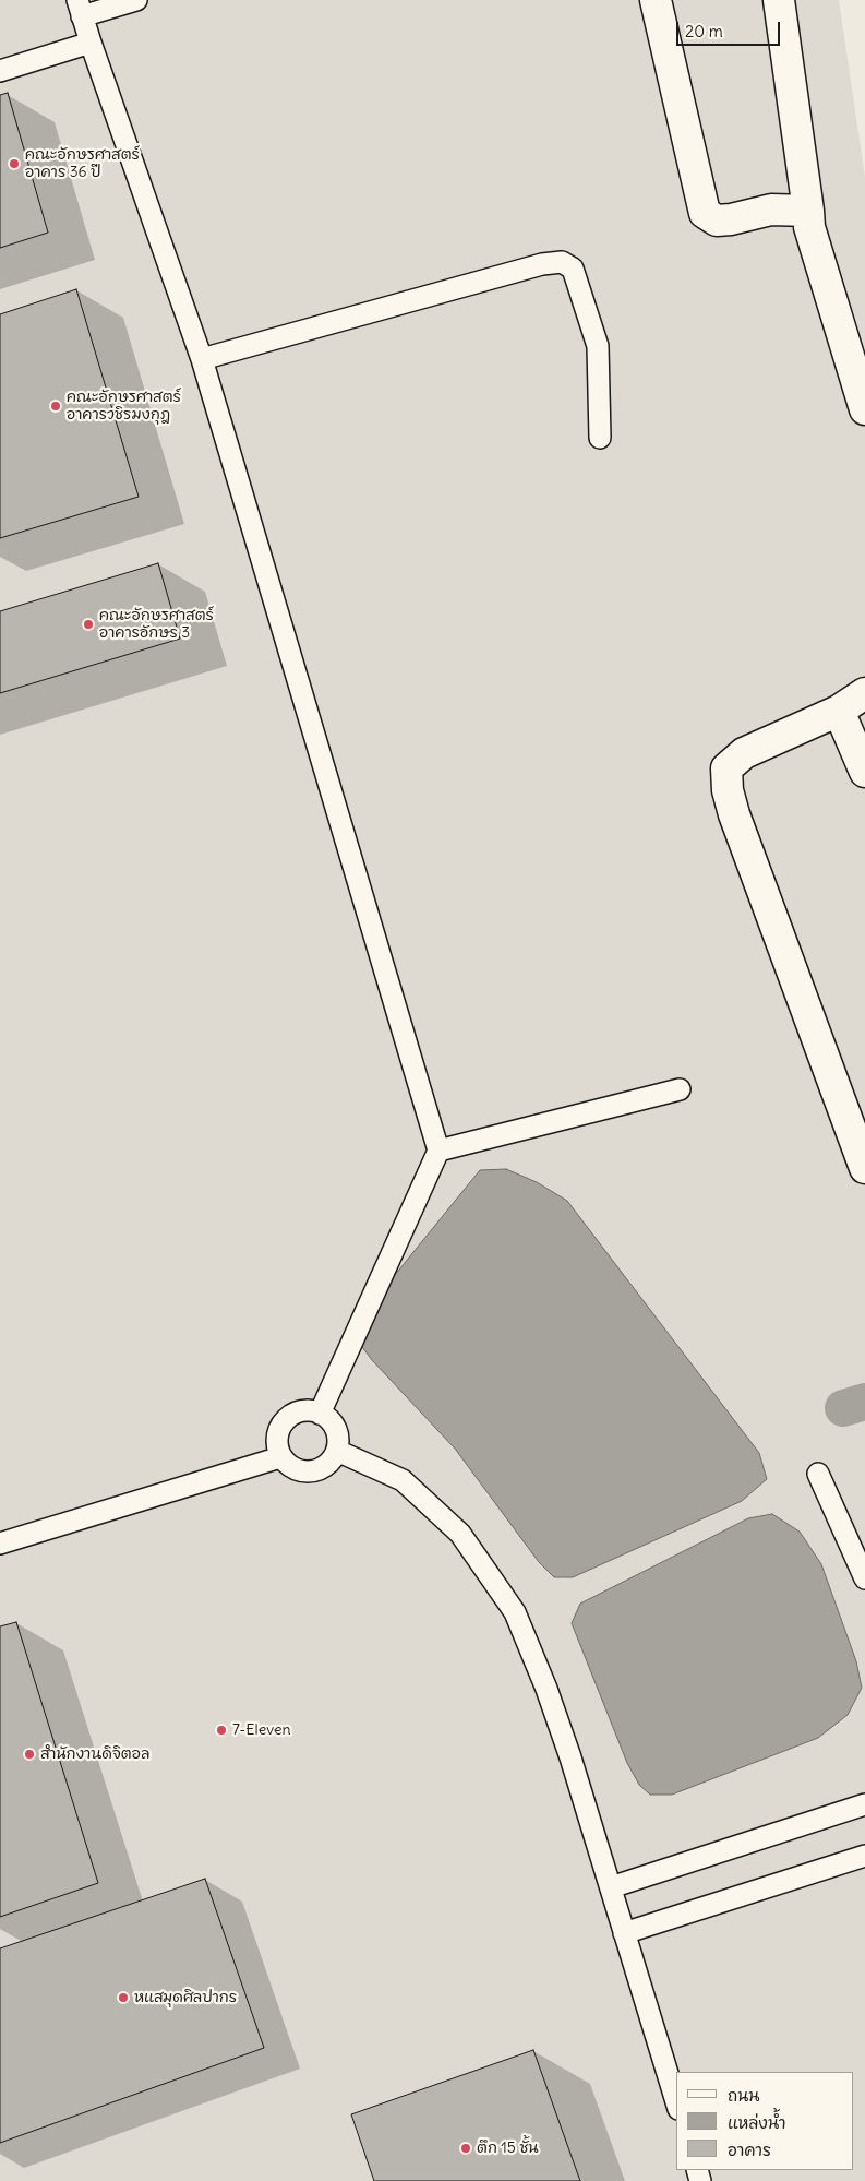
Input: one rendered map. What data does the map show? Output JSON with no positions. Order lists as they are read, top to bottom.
{
  "places": [
    "คณะอักษรศาสตร์ อาคาร 36 ปี",
    "คณะอักษรศาสตร์ อาคารวชิรมงกุฎ",
    "คณะอักษรศาสตร์ อาคารอักษร 3",
    "7-Eleven",
    "สำนักงานดิจิตอล",
    "หแสมุดศิลปากร",
    "ตึก 15 ชั้น"
  ],
  "legend": ["ถนน", "แหล่งน้ำ", "อาคาร"],
  "scale_bar": "20 m"
}
